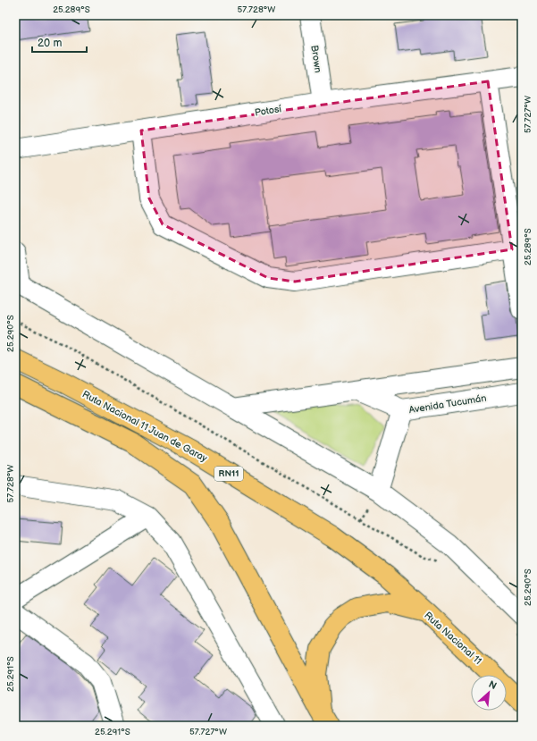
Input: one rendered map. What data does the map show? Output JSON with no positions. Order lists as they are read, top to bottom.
{
  "streets": {
    "highway": ["Ruta Nacional 11 Juan de Garay", "RN11", "Ruta Nacional 11"],
    "street": ["Brown", "Potosí", "Avenida Tucumán"]
  },
  "crossings": [
    ["Brown", "Potosí"],
    ["Ruta Nacional 11 Juan de Garay", "Ruta Nacional 11"]
  ],
  "scale_bar": "20 m",
  "north": "top right",
  "coordinates": [
    "25.289°S",
    "57.728°W",
    "57.727°W",
    "25.290°S",
    "25.291°S"
  ]
}
